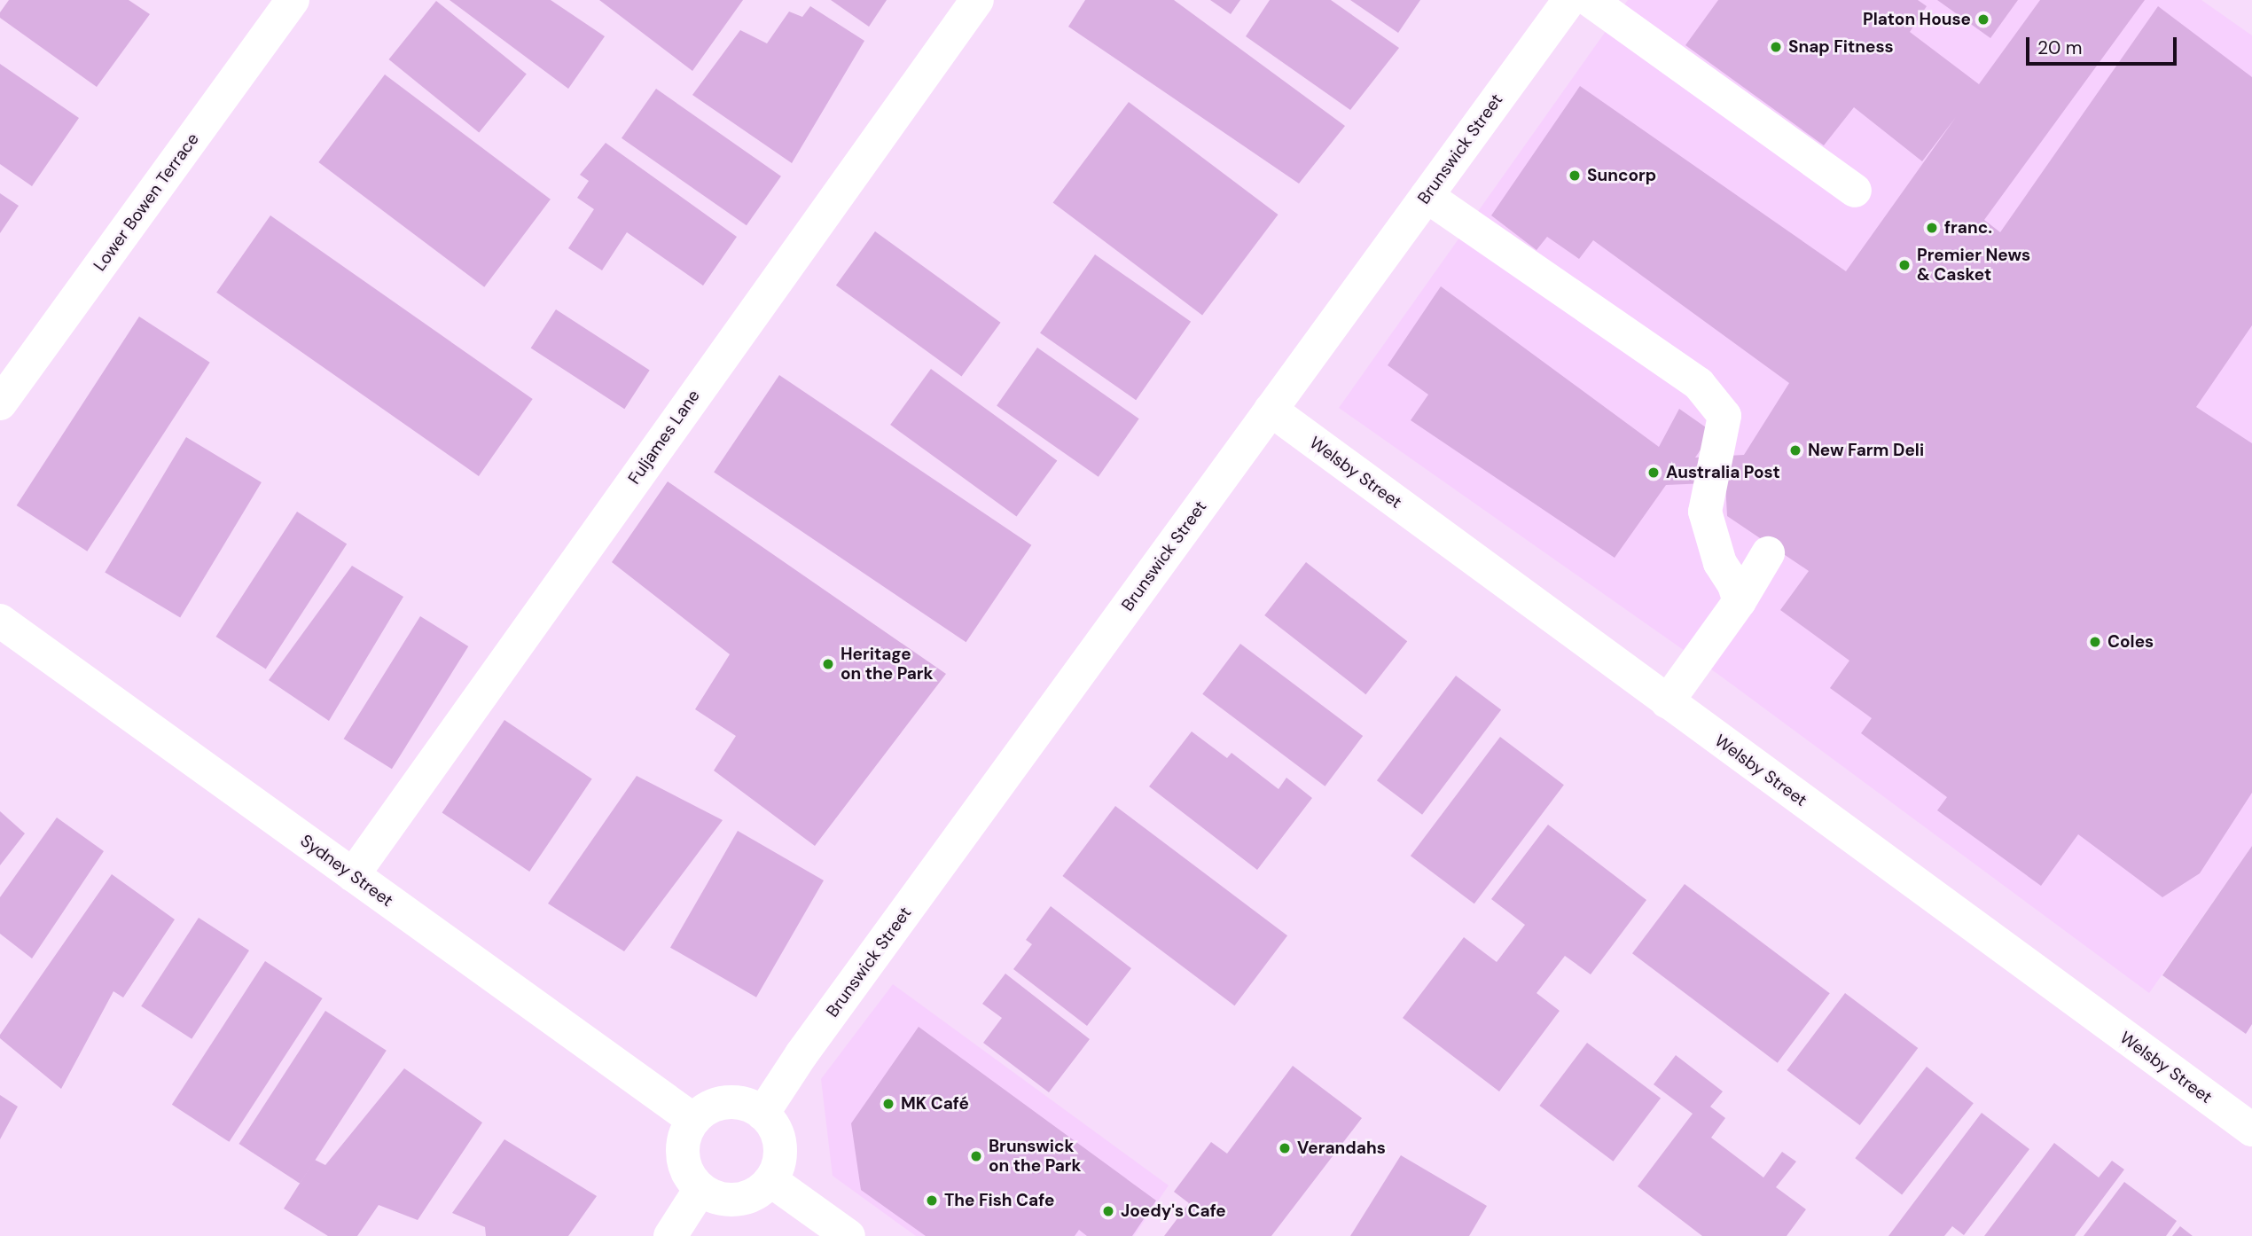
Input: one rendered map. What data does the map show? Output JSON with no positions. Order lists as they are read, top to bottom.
{
  "streets": {
    "street": [
      "Brunswick Street",
      "Lower Bowen Terrace",
      "Fuljames Lane",
      "Welsby Street",
      "Sydney Street"
    ]
  },
  "crossings": [
    ["Brunswick Street", "Welsby Street"],
    ["Brunswick Street", "Sydney Street"],
    ["Fuljames Lane", "Sydney Street"]
  ],
  "places": [
    "Platon House",
    "Snap Fitness",
    "Suncorp",
    "franc.",
    "Premier News & Casket",
    "New Farm Deli",
    "Australia Post",
    "Coles",
    "Heritage on the Park",
    "MK Café",
    "Verandahs",
    "Brunswick on the Park",
    "The Fish Cafe",
    "Joedy's Cafe"
  ],
  "scale_bar": "20 m"
}
